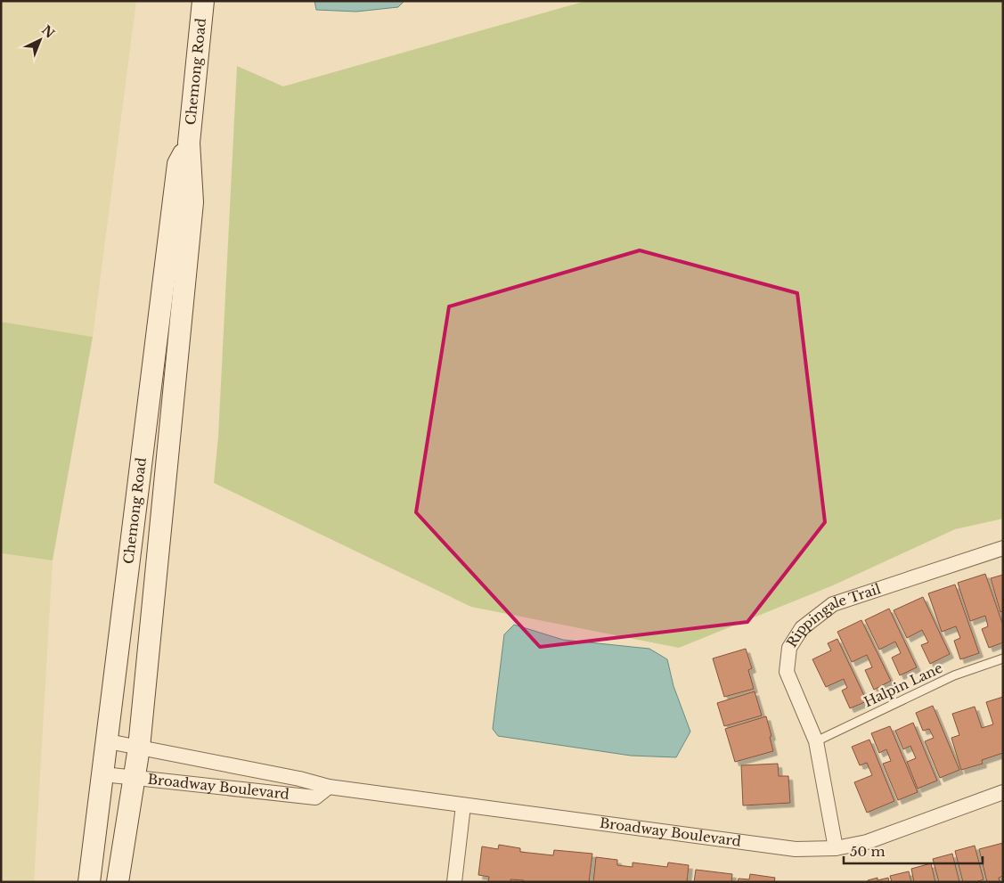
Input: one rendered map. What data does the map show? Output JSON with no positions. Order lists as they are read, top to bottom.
{
  "streets": {
    "main road": ["Chemong Road"],
    "street": ["Rippingale Trail", "Broadway Boulevard"],
    "lane": ["Halpin Lane"]
  },
  "crossings": [
    ["Chemong Road", "Broadway Boulevard"],
    ["Rippingale Trail", "Halpin Lane"],
    ["Rippingale Trail", "Broadway Boulevard"]
  ],
  "scale_bar": "50 m",
  "north": "top right"
}
